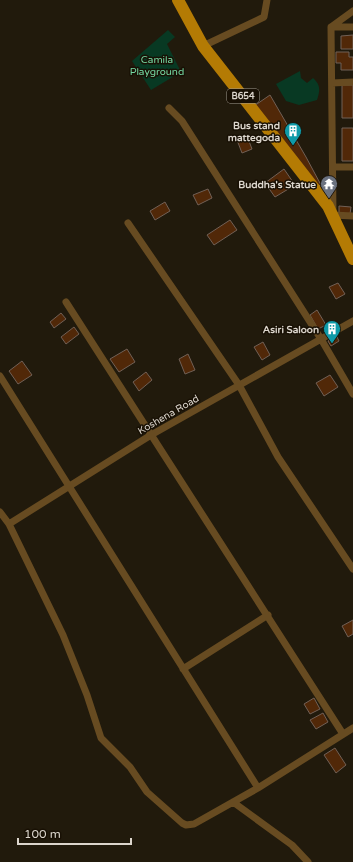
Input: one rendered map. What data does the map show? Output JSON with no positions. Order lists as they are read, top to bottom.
{
  "streets": {
    "main road": ["B654"],
    "street": ["Koshena Road"]
  },
  "parks": ["Camila Playground"],
  "places": {
    "building": ["Bus stand mattegoda", "Asiri Saloon"],
    "temple": ["Buddha's Statue"]
  },
  "scale_bar": "100 m"
}
